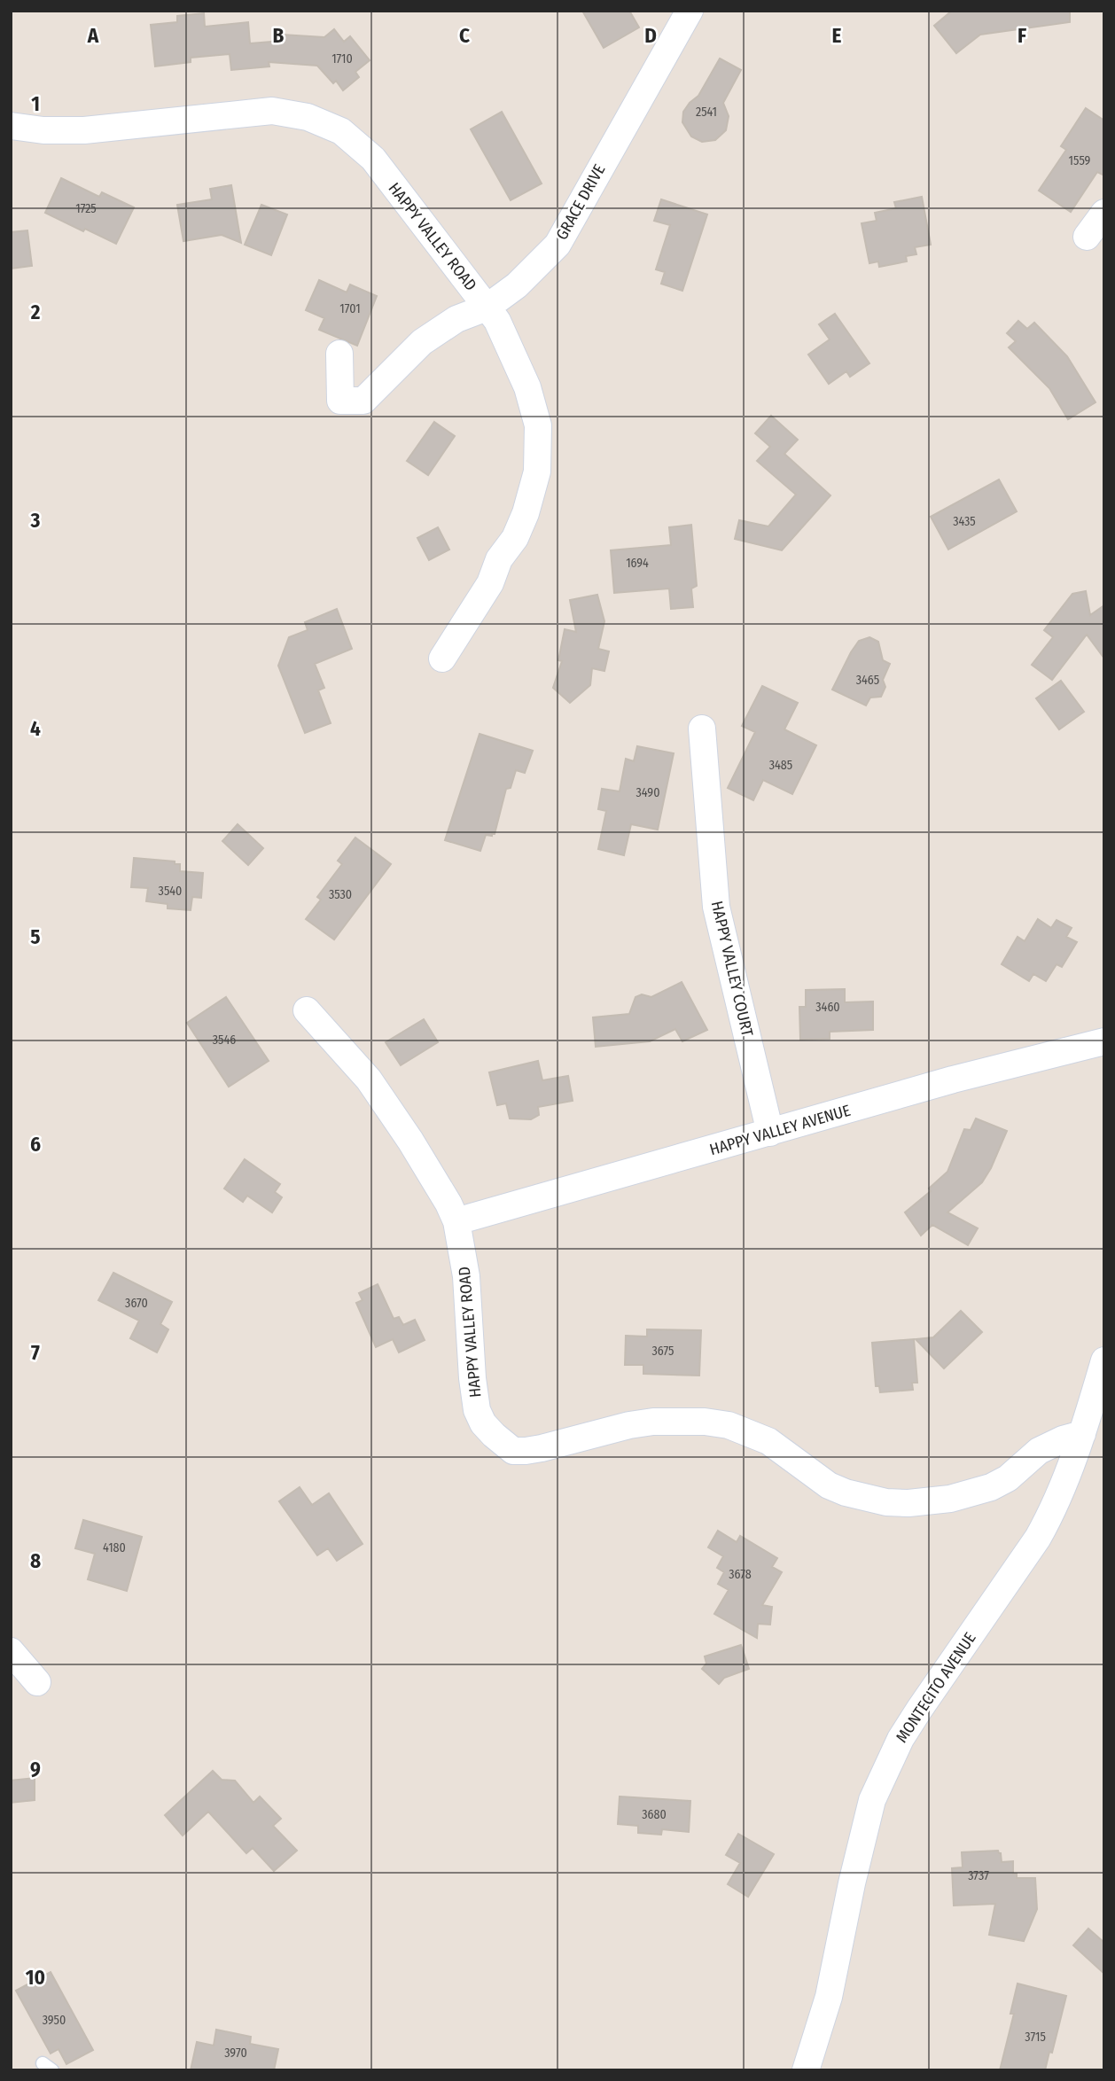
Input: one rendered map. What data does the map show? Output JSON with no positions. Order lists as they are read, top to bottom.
{
  "streets": {
    "street": [
      "GRACE DRIVE",
      "HAPPY VALLEY ROAD",
      "HAPPY VALLEY COURT",
      "HAPPY VALLEY AVENUE",
      "MONTECITO AVENUE"
    ]
  },
  "crossings": [
    ["GRACE DRIVE", "HAPPY VALLEY ROAD"],
    ["HAPPY VALLEY ROAD", "HAPPY VALLEY AVENUE"],
    ["HAPPY VALLEY ROAD", "MONTECITO AVENUE"],
    ["HAPPY VALLEY COURT", "HAPPY VALLEY AVENUE"]
  ],
  "house_numbers": [
    "1710",
    "2541",
    "1559",
    "1725",
    "1701",
    "3435",
    "1694",
    "3465",
    "3485",
    "3490",
    "3540",
    "3530",
    "3460",
    "3546",
    "3670",
    "3675",
    "4180",
    "3678",
    "3680",
    "3737",
    "3950",
    "3715",
    "3970"
  ],
  "grid": {
    "columns": [
      "A",
      "B",
      "C",
      "D",
      "E",
      "F"
    ],
    "rows": [
      "1",
      "2",
      "3",
      "4",
      "5",
      "6",
      "7",
      "8",
      "9",
      "10"
    ]
  }
}
